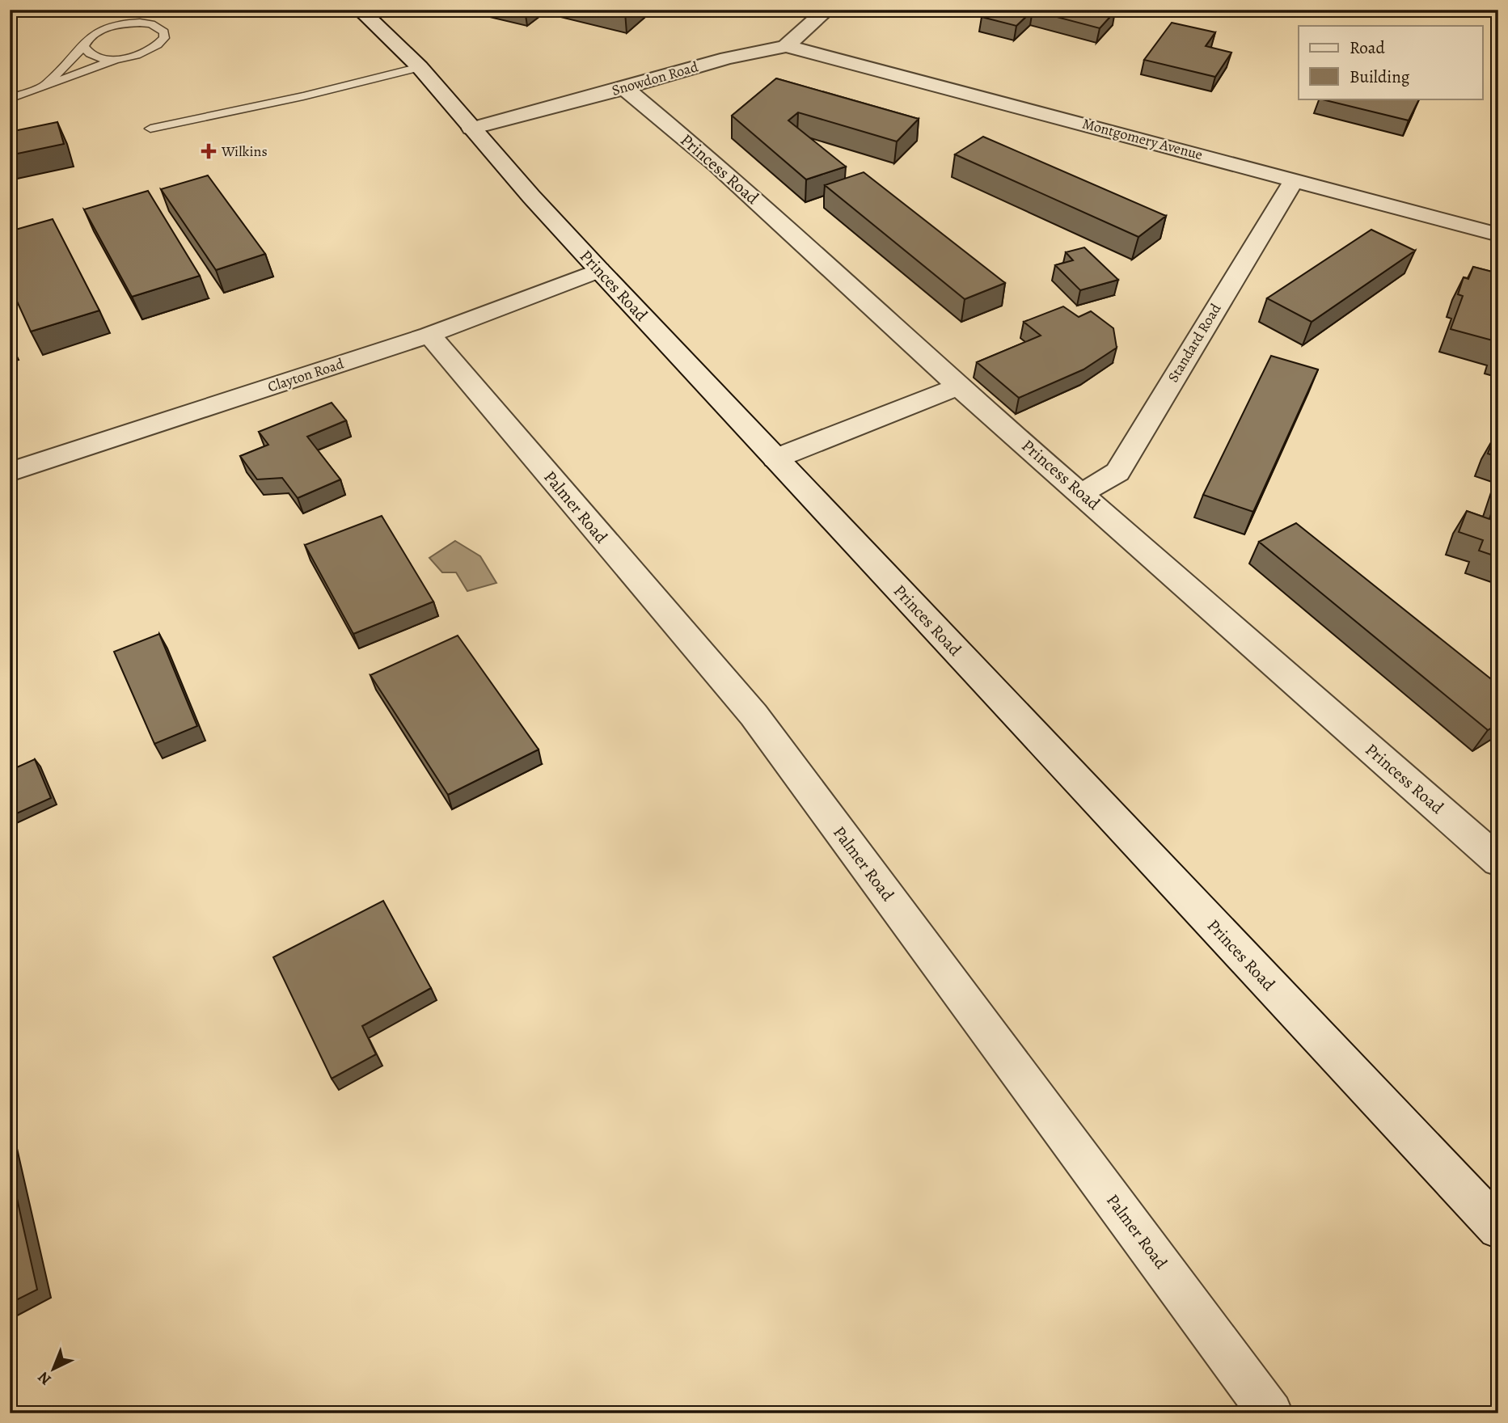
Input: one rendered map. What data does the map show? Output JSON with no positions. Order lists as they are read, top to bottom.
{
  "streets": {
    "street": [
      "Snowdon Road",
      "Montgomery Avenue",
      "Princess Road",
      "Princes Road",
      "Standard Road",
      "Clayton Road",
      "Palmer Road"
    ]
  },
  "crossings": [
    ["Snowdon Road", "Montgomery Avenue"],
    ["Snowdon Road", "Princess Road"],
    ["Snowdon Road", "Princes Road"],
    ["Montgomery Avenue", "Standard Road"],
    ["Princess Road", "Standard Road"],
    ["Princes Road", "Clayton Road"],
    ["Clayton Road", "Palmer Road"]
  ],
  "places": {
    "health": ["Wilkins"]
  },
  "legend": ["Road", "Building"],
  "north": "bottom left"
}
